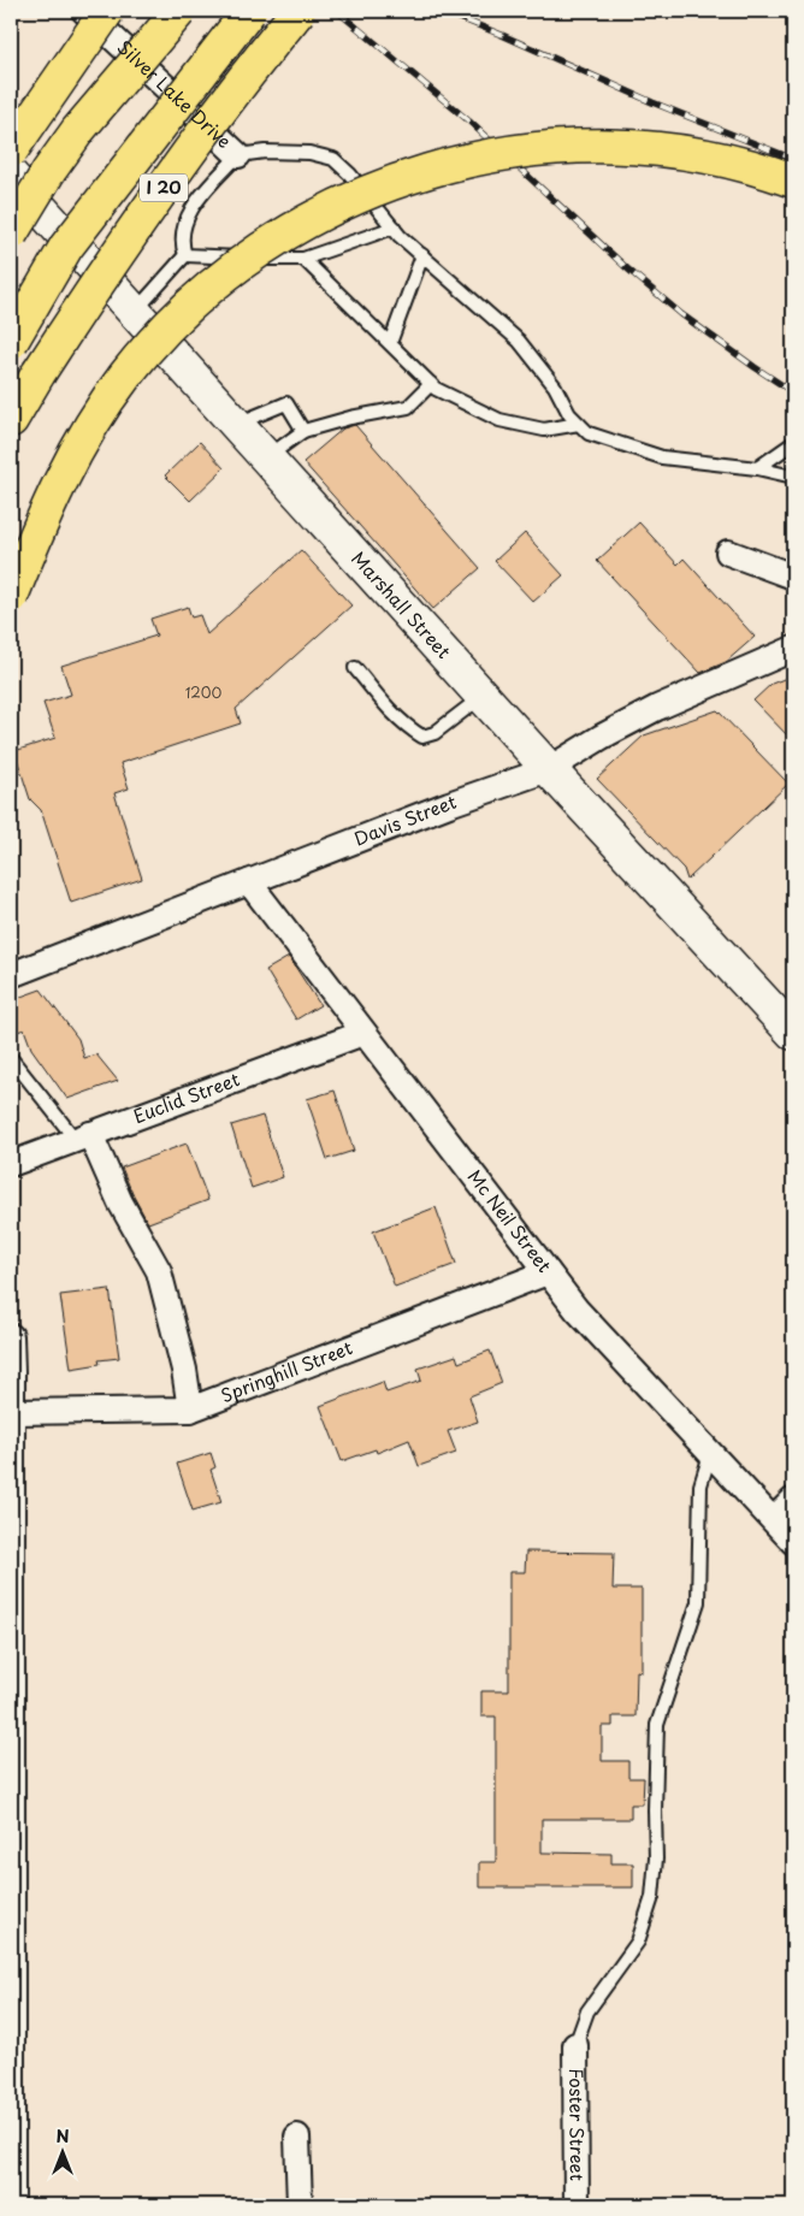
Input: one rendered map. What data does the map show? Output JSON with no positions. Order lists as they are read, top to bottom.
{
  "streets": {
    "highway": ["I 20"],
    "street": [
      "Silver Lake Drive",
      "Marshall Street",
      "Davis Street",
      "Euclid Street",
      "Mc Neil Street",
      "Springhill Street",
      "Foster Street"
    ]
  },
  "crossings": [
    ["Marshall Street", "Davis Street"],
    ["Davis Street", "Mc Neil Street"],
    ["Euclid Street", "Mc Neil Street"],
    ["Mc Neil Street", "Springhill Street"]
  ],
  "house_numbers": ["1200"],
  "north": "top"
}
